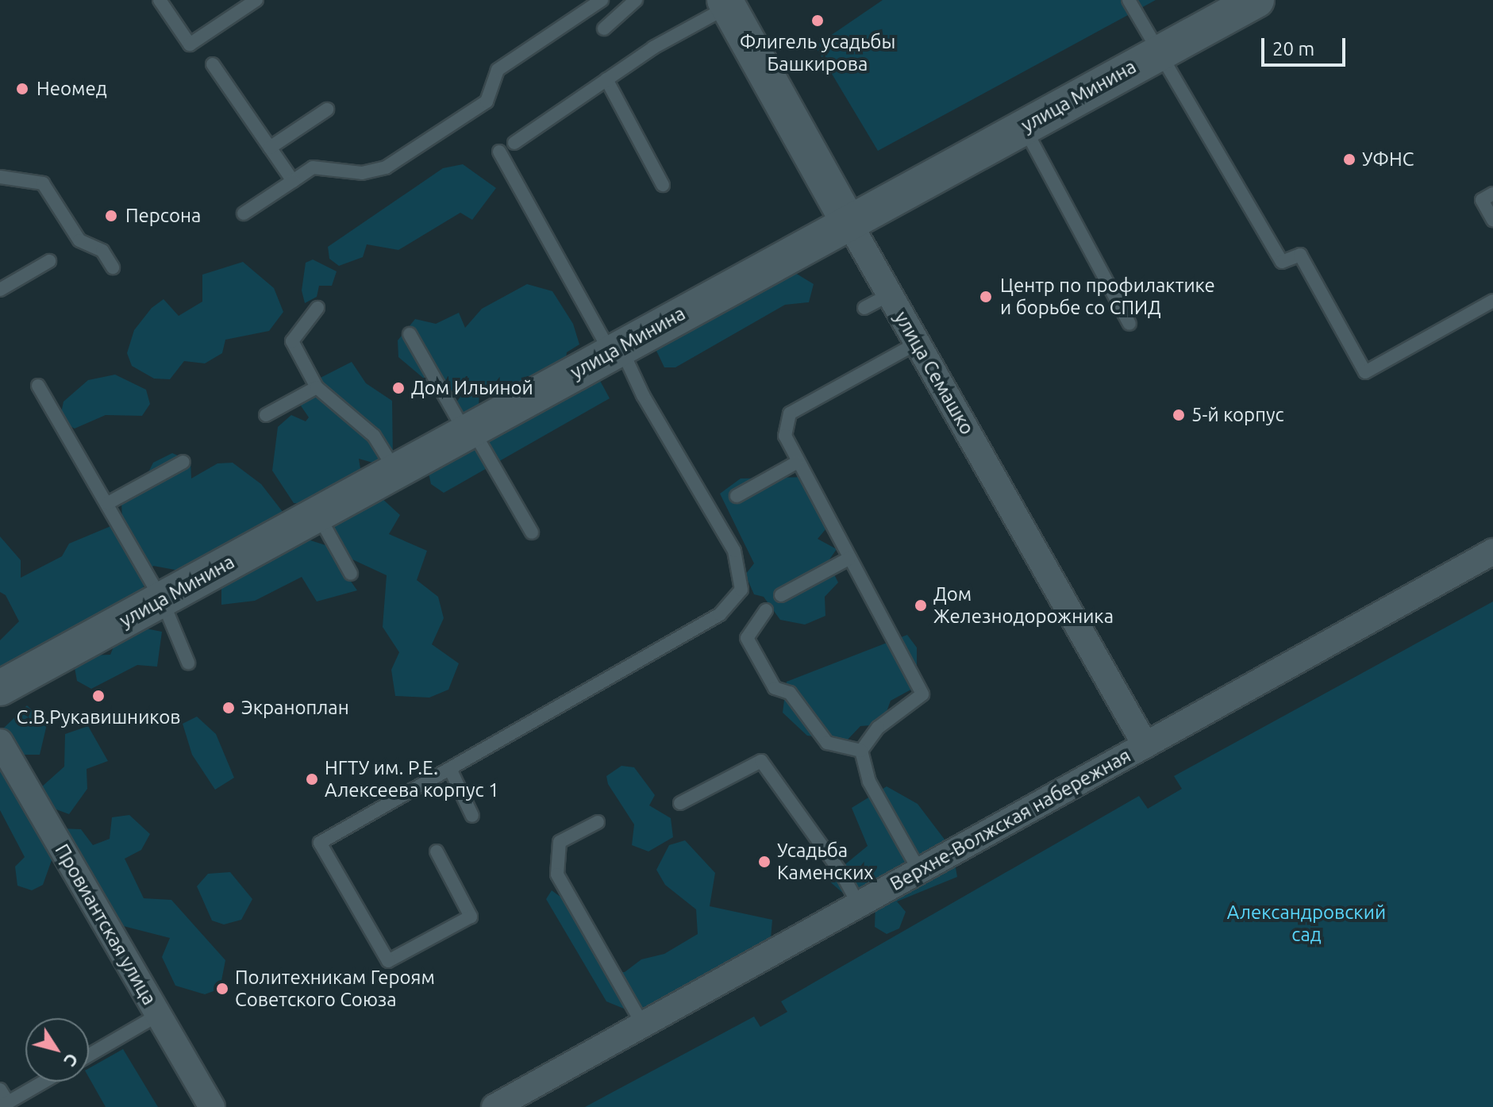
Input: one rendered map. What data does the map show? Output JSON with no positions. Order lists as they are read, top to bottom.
{
  "streets": {
    "street": [
      "улица Минина",
      "улица Семашко",
      "Верхне-Волжская набережная",
      "Провиантская улица"
    ]
  },
  "crossings": [
    ["улица Минина", "улица Семашко"],
    ["улица Семашко", "Верхне-Волжская набережная"]
  ],
  "parks": ["Александровский сад"],
  "places": [
    "Флигель усадьбы Башкирова",
    "Неомед",
    "УФНС",
    "Персона",
    "Центр по профилактике и борьбе со СПИД",
    "Дом Ильиной",
    "5-й корпус",
    "Дом Железнодорожника",
    "С.В.Рукавишников",
    "Экраноплан",
    "НГТУ им. Р.Е. Алексеева корпус 1",
    "Усадьба Каменских",
    "Политехникам Героям Советского Союза"
  ],
  "scale_bar": "20 m",
  "north": "bottom right"
}
